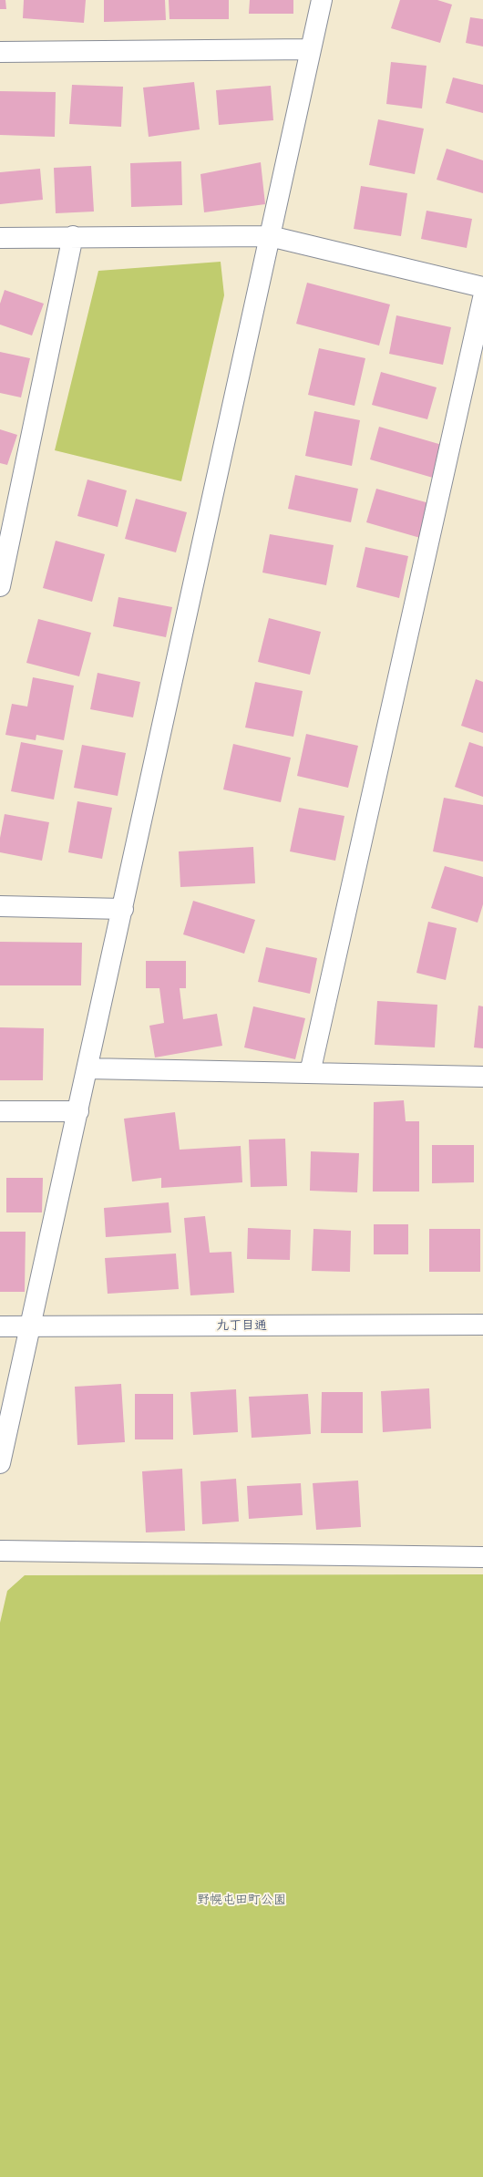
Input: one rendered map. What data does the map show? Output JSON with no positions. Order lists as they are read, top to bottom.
{
  "streets": {
    "street": ["九丁目通"]
  },
  "parks": ["野幌屯田町公園"]
}
